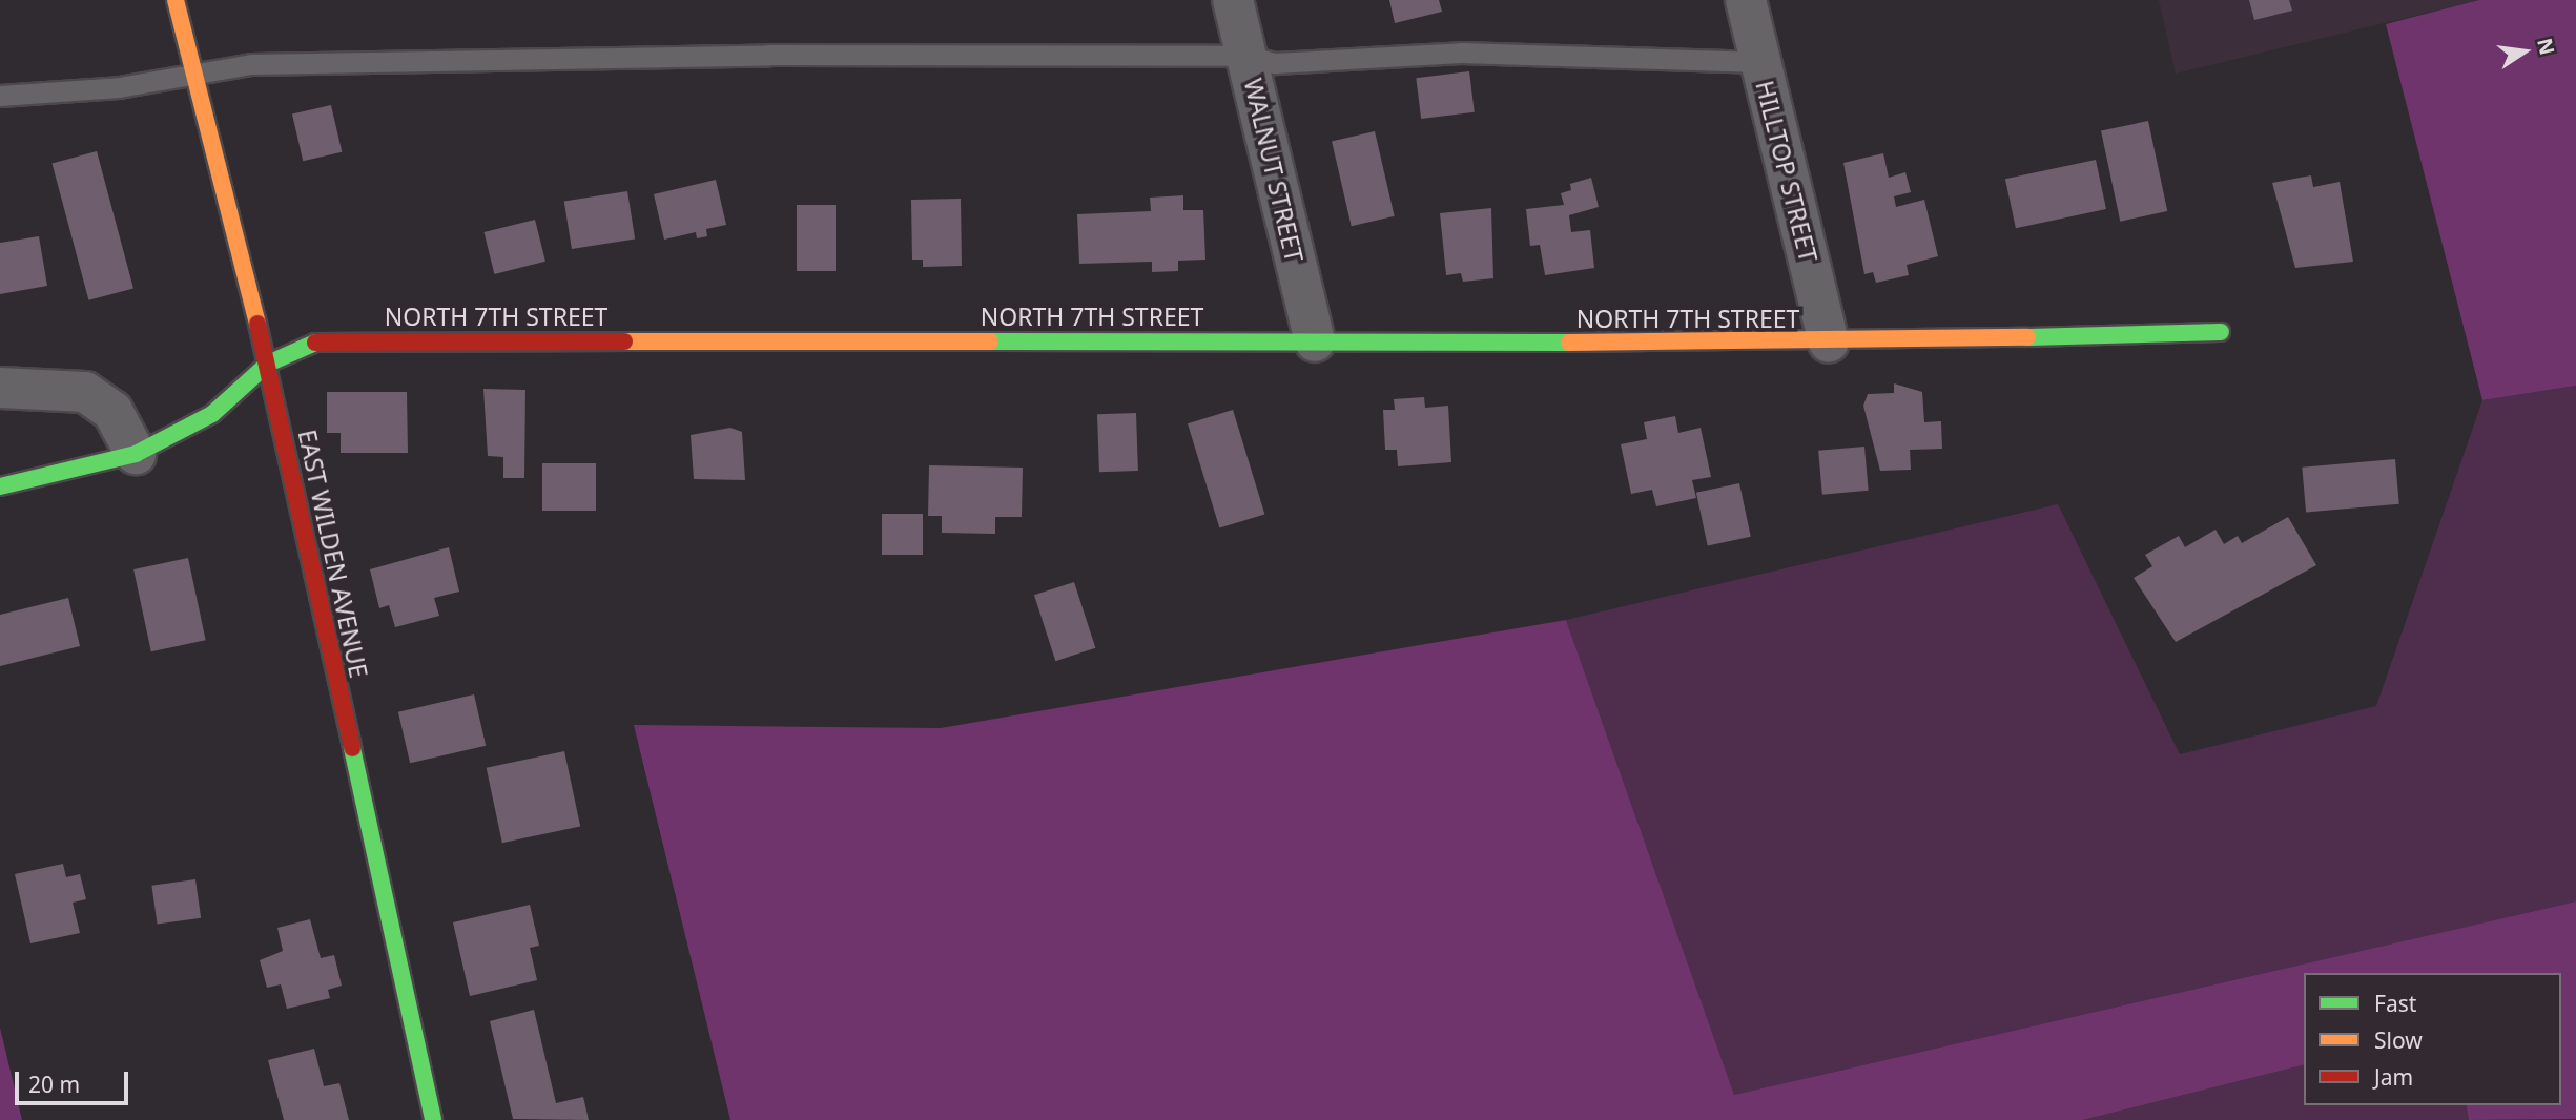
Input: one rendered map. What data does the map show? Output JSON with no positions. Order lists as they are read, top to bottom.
{
  "streets": {
    "street": [
      "WALNUT STREET",
      "HILLTOP STREET",
      "NORTH 7TH STREET",
      "EAST WILDEN AVENUE"
    ]
  },
  "crossings": [
    ["WALNUT STREET", "NORTH 7TH STREET"],
    ["HILLTOP STREET", "NORTH 7TH STREET"],
    ["NORTH 7TH STREET", "EAST WILDEN AVENUE"]
  ],
  "legend": ["Fast", "Slow", "Jam"],
  "scale_bar": "20 m",
  "north": "right"
}
